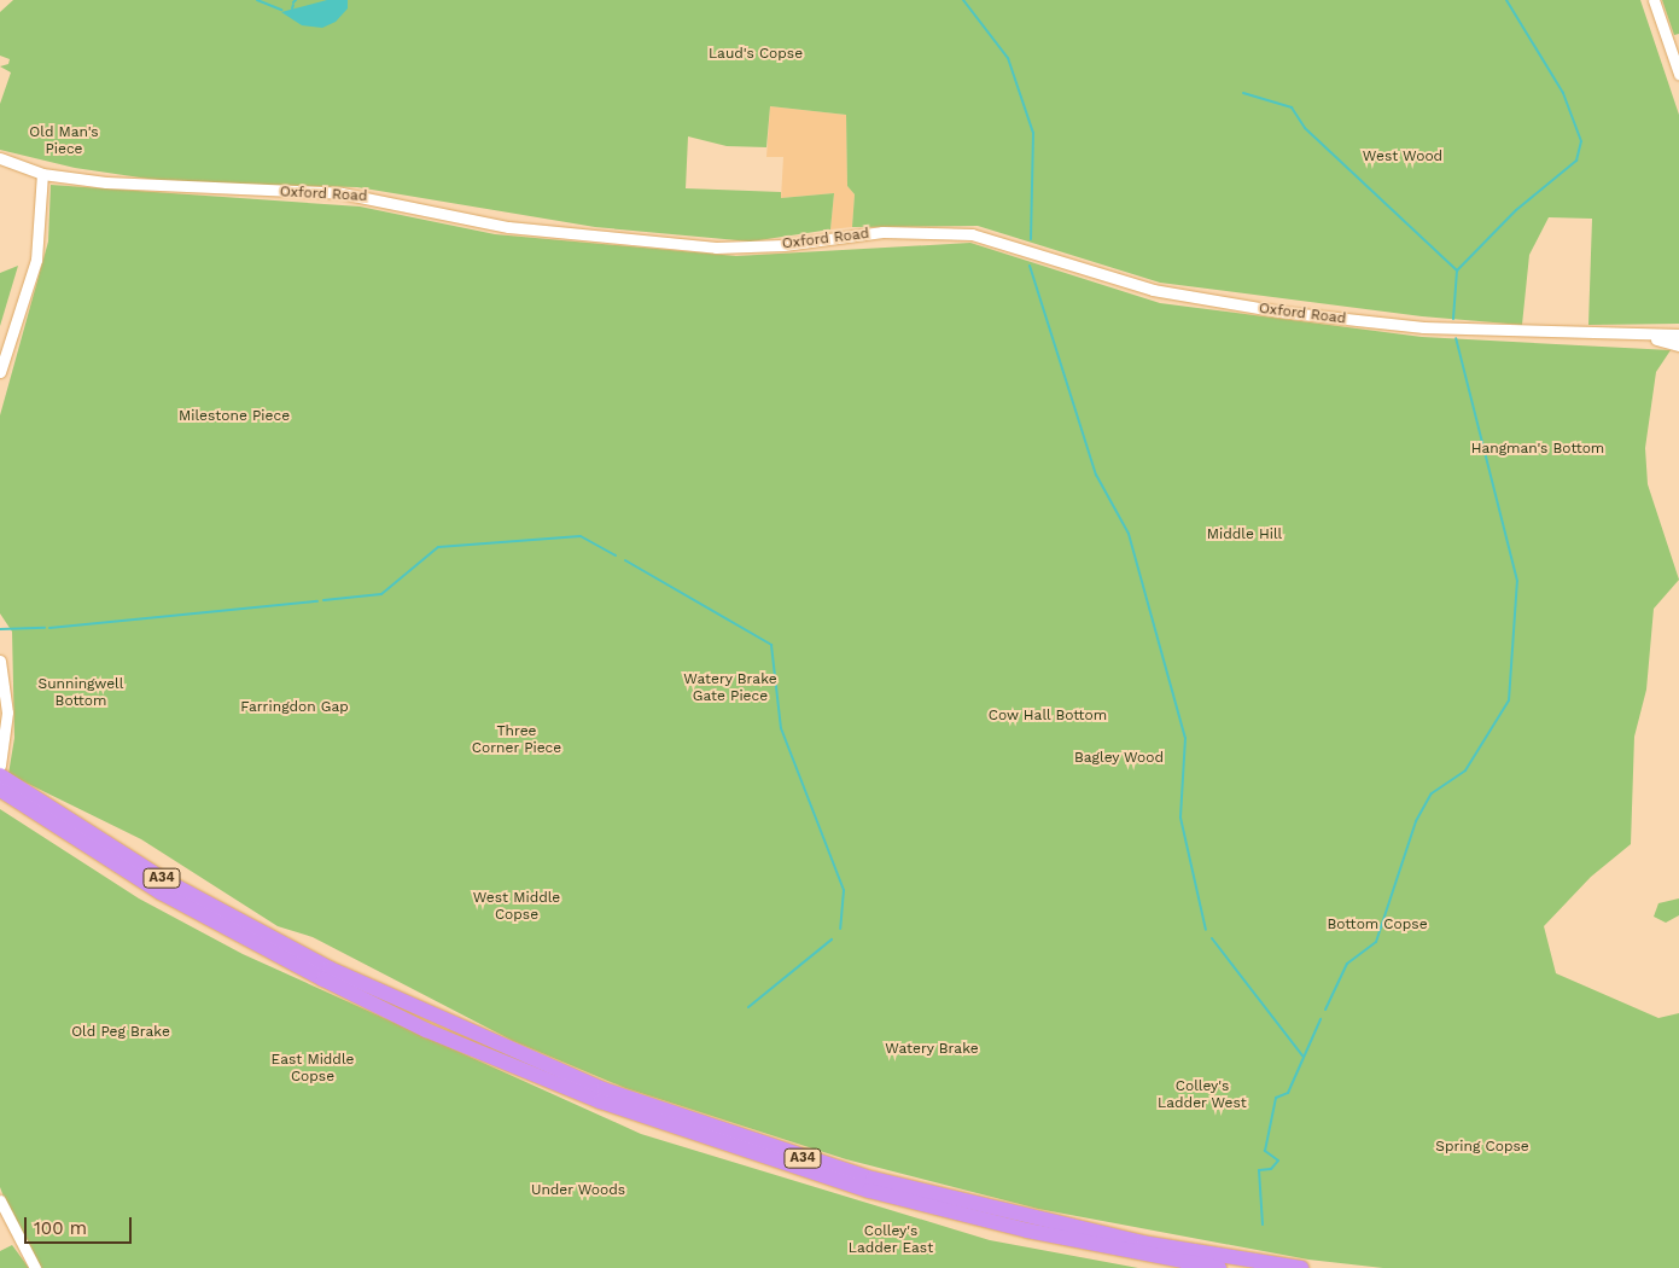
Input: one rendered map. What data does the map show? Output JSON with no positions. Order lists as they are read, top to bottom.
{
  "streets": {
    "highway": ["A34"],
    "street": ["Oxford Road"]
  },
  "parks": [
    "Laud's Copse",
    "Old Man's Piece",
    "West Wood",
    "Milestone Piece",
    "Hangman's Bottom",
    "Middle Hill",
    "Watery Brake Gate Piece",
    "Sunningwell Bottom",
    "Farringdon Gap",
    "Cow Hall Bottom",
    "Three Corner Piece",
    "Bagley Wood",
    "West Middle Copse",
    "Bottom Copse",
    "Old Peg Brake",
    "Watery Brake",
    "East Middle Copse",
    "Colley's Ladder West",
    "Spring Copse",
    "Under Woods",
    "Colley's Ladder East"
  ],
  "scale_bar": "100 m"
}
